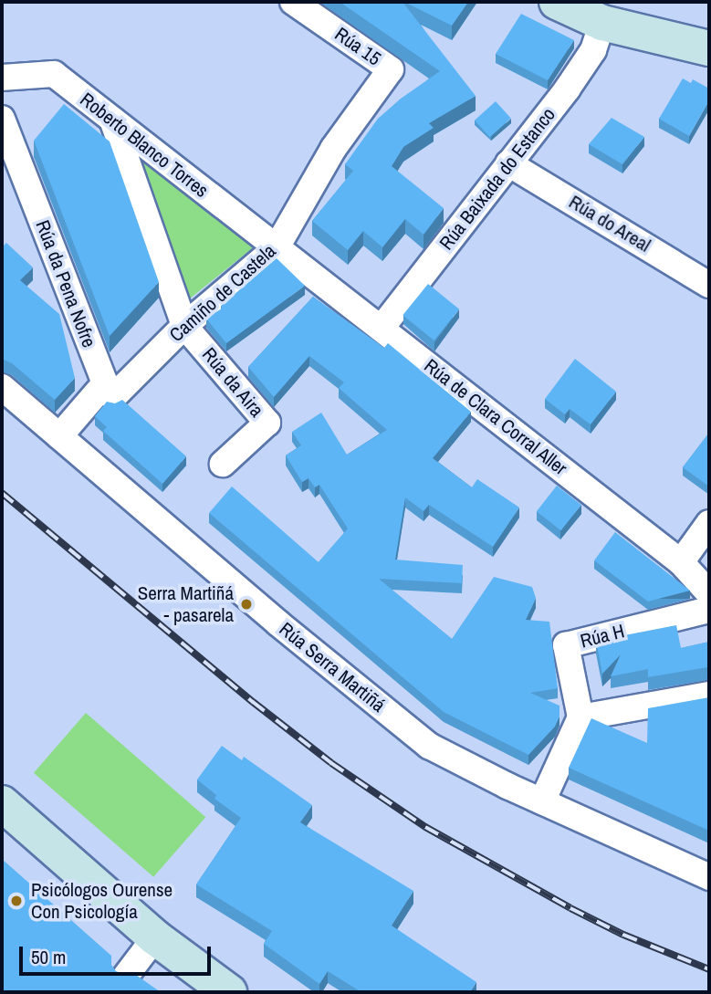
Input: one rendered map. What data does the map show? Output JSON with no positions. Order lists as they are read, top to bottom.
{
  "streets": {
    "street": [
      "Rúa 15",
      "Roberto Blanco Torres",
      "Rúa Baixada do Estanco",
      "Rúa do Areal",
      "Rúa da Pena Nofre",
      "Camiño de Castela",
      "Rúa da Aira",
      "Rúa de Clara Corral Aller",
      "Rúa H",
      "Rúa Serra Martiñá"
    ]
  },
  "crossings": [
    ["Rúa 15", "Camiño de Castela"],
    ["Roberto Blanco Torres", "Camiño de Castela"],
    ["Roberto Blanco Torres", "Rúa de Clara Corral Aller"],
    ["Rúa Baixada do Estanco", "Rúa do Areal"],
    ["Rúa Baixada do Estanco", "Rúa de Clara Corral Aller"],
    ["Rúa da Pena Nofre", "Camiño de Castela"],
    ["Camiño de Castela", "Rúa da Aira"],
    ["Camiño de Castela", "Rúa de Clara Corral Aller"]
  ],
  "places": ["Serra Martiñá - pasarela", "Psicólogos Ourense Con Psicología"],
  "scale_bar": "50 m"
}
